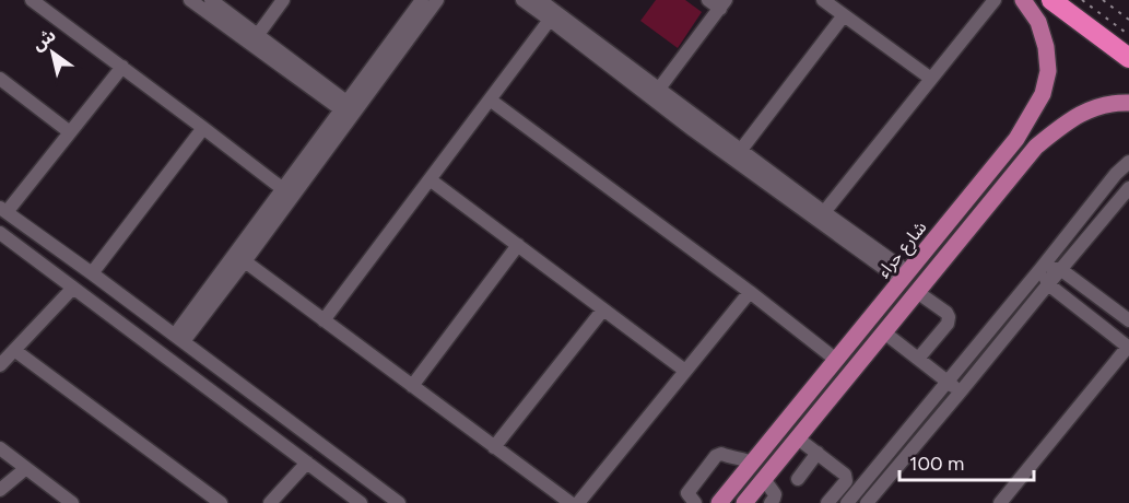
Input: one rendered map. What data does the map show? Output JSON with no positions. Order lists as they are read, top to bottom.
{
  "streets": {
    "main road": ["شارع حراء"]
  },
  "scale_bar": "100 m",
  "north": "top left"
}
